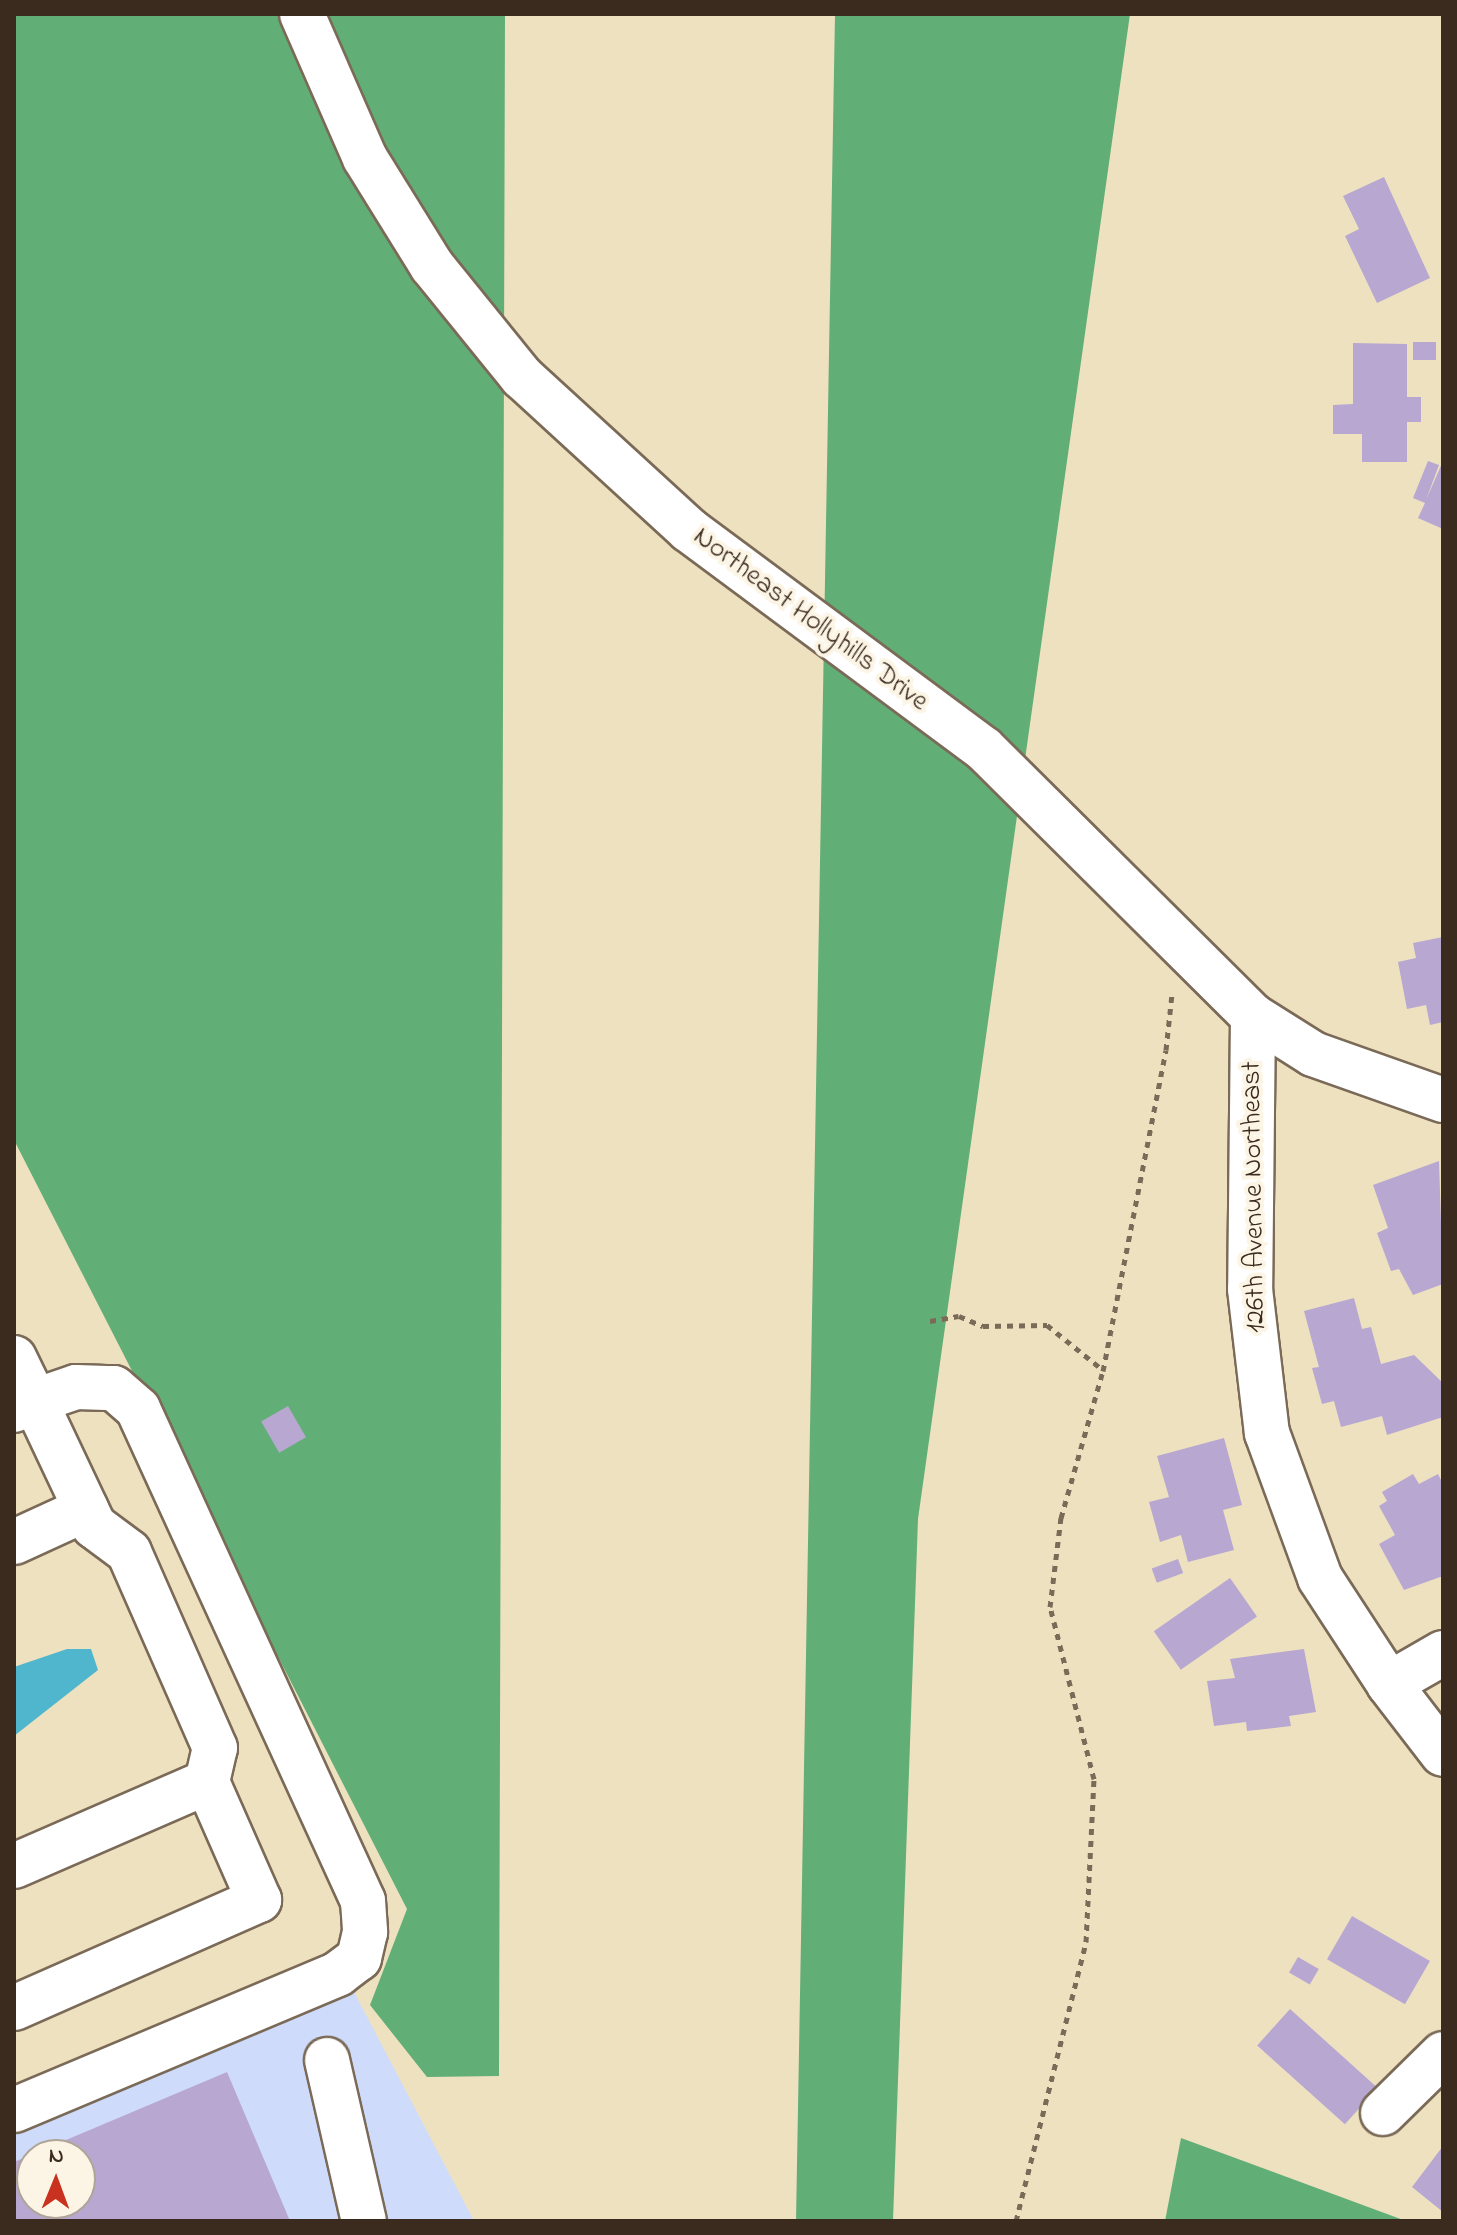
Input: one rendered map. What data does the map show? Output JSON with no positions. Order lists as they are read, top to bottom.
{
  "streets": {
    "main road": ["Northeast Hollyhills Drive", "126th Avenue Northeast"]
  },
  "crossings": [
    ["Northeast Hollyhills Drive", "126th Avenue Northeast"]
  ],
  "north": "top"
}
